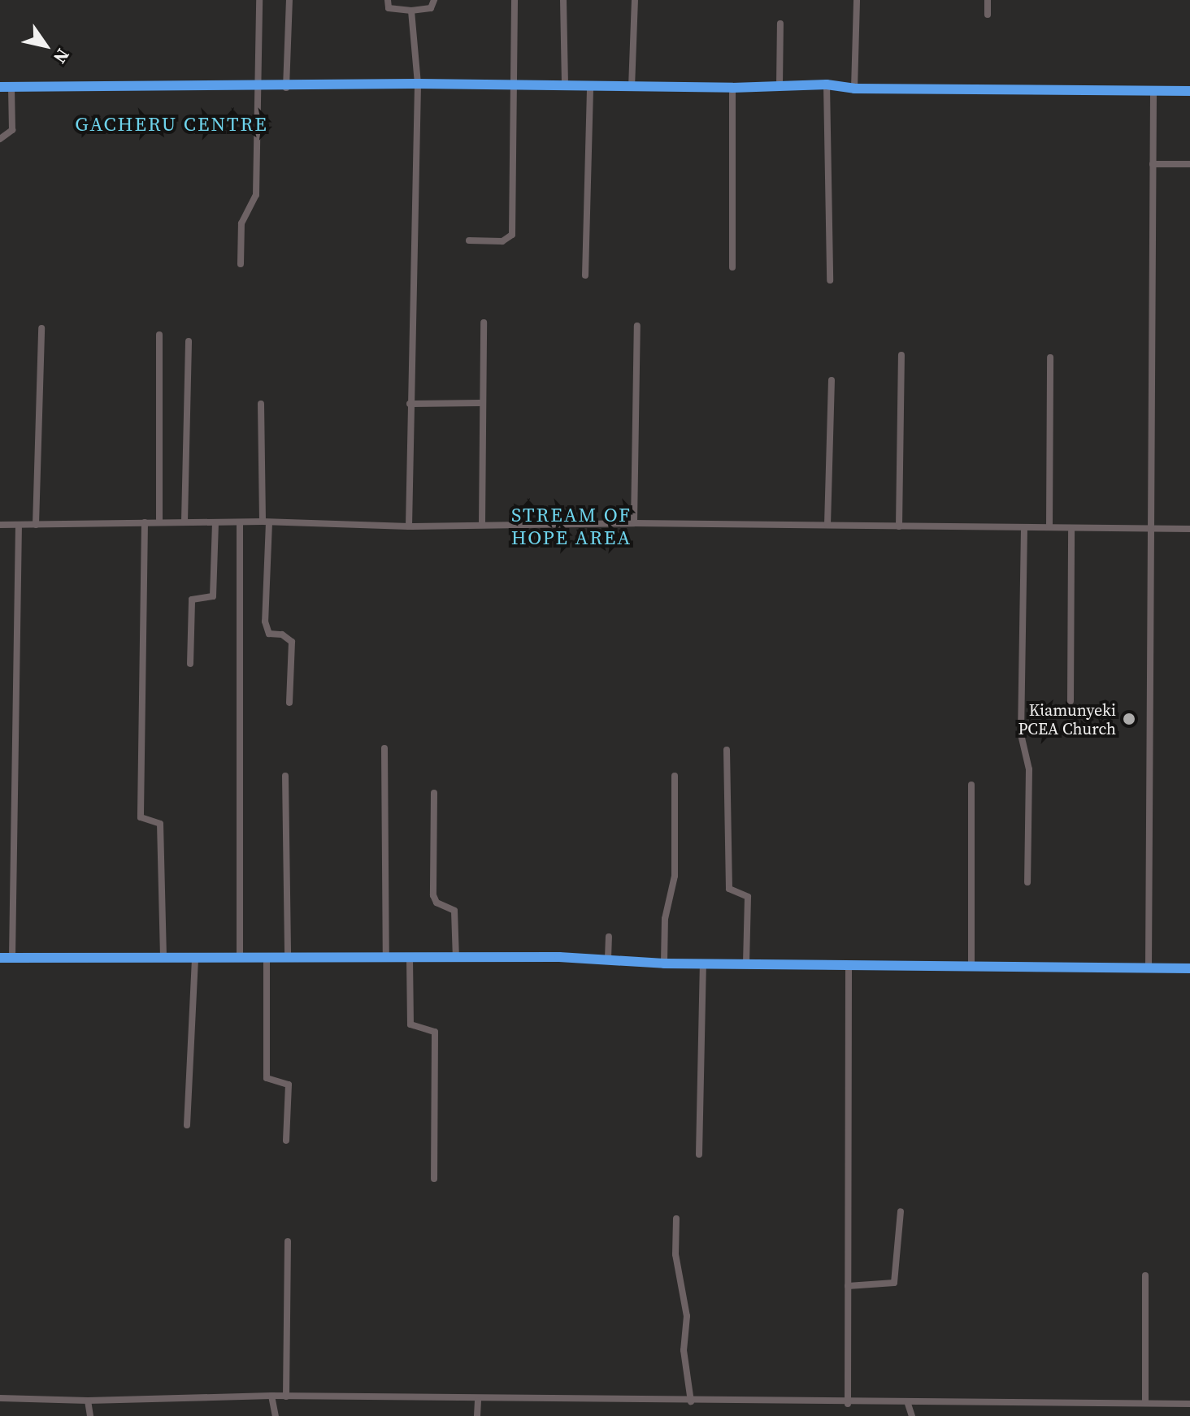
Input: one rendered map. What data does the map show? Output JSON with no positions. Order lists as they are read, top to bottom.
{
  "districts": ["GACHERU CENTRE", "STREAM OF HOPE AREA"],
  "places": ["Kiamunyeki PCEA Church"],
  "north": "bottom right"
}
